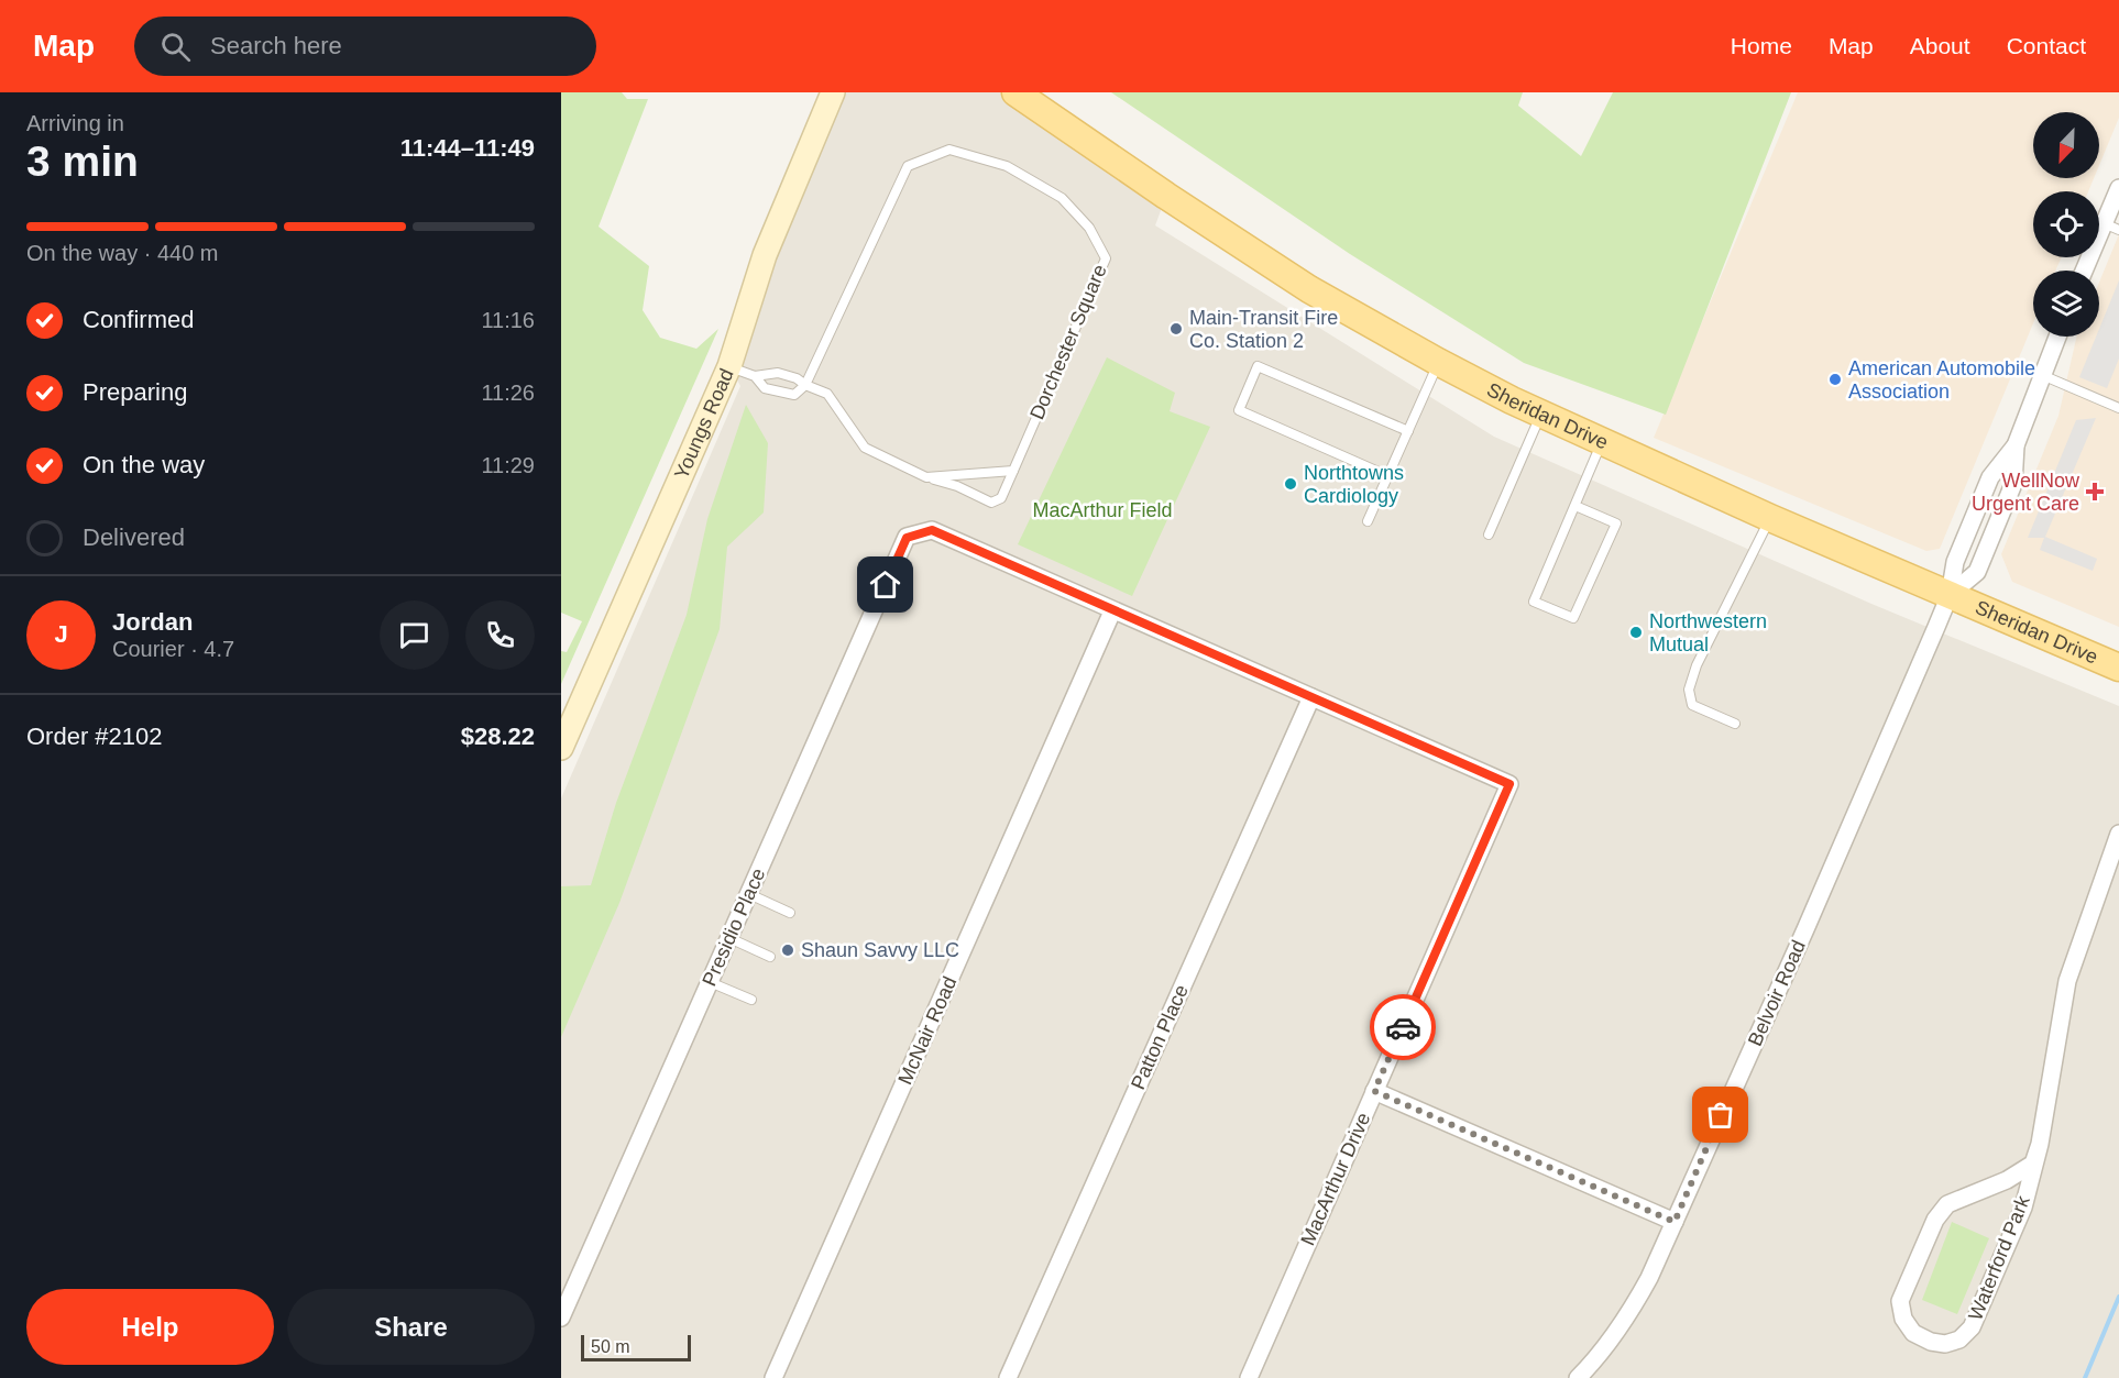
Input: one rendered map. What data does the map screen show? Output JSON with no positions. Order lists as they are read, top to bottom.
{
  "streets": {
    "main road": ["Sheridan Drive"],
    "street": [
      "Youngs Road",
      "Presidio Place",
      "Belvoir Road",
      "McNair Road",
      "Patton Place",
      "MacArthur Drive",
      "Waterford Park"
    ],
    "lane": ["Dorchester Square"]
  },
  "crossings": [
    ["Dorchester Square", "Youngs Road"],
    ["Sheridan Drive", "Belvoir Road"],
    ["Presidio Place", "MacArthur Drive"],
    ["McNair Road", "MacArthur Drive"],
    ["Patton Place", "MacArthur Drive"]
  ],
  "parks": ["MacArthur Field"],
  "places": {
    "other": [
      "Main-Transit Fire Co. Station 2",
      "American Automobile Association",
      "Northtowns Cardiology",
      "Northwestern Mutual",
      "Shaun Savvy LLC"
    ],
    "health": ["WellNow Urgent Care"]
  },
  "scale_bar": "50 m",
  "north": "bottom left",
  "page": {
    "header": "Map",
    "search": "Search here",
    "nav": [
      "Home",
      "Map",
      "About",
      "Contact"
    ],
    "heading": ["3 min", "Arriving in", "11:44–11:49"],
    "panel": [
      "Jordan",
      "Courier · 4.7",
      "Order #2102",
      "$28.22"
    ],
    "bar": "On the way · 440 m",
    "list": [
      ["Confirmed", "11:16"],
      ["Preparing", "11:26"],
      ["On the way", "11:29"],
      "Delivered"
    ],
    "round": "J",
    "buttons": ["Help", "Share"],
    "scale": "50 m"
  }
}
